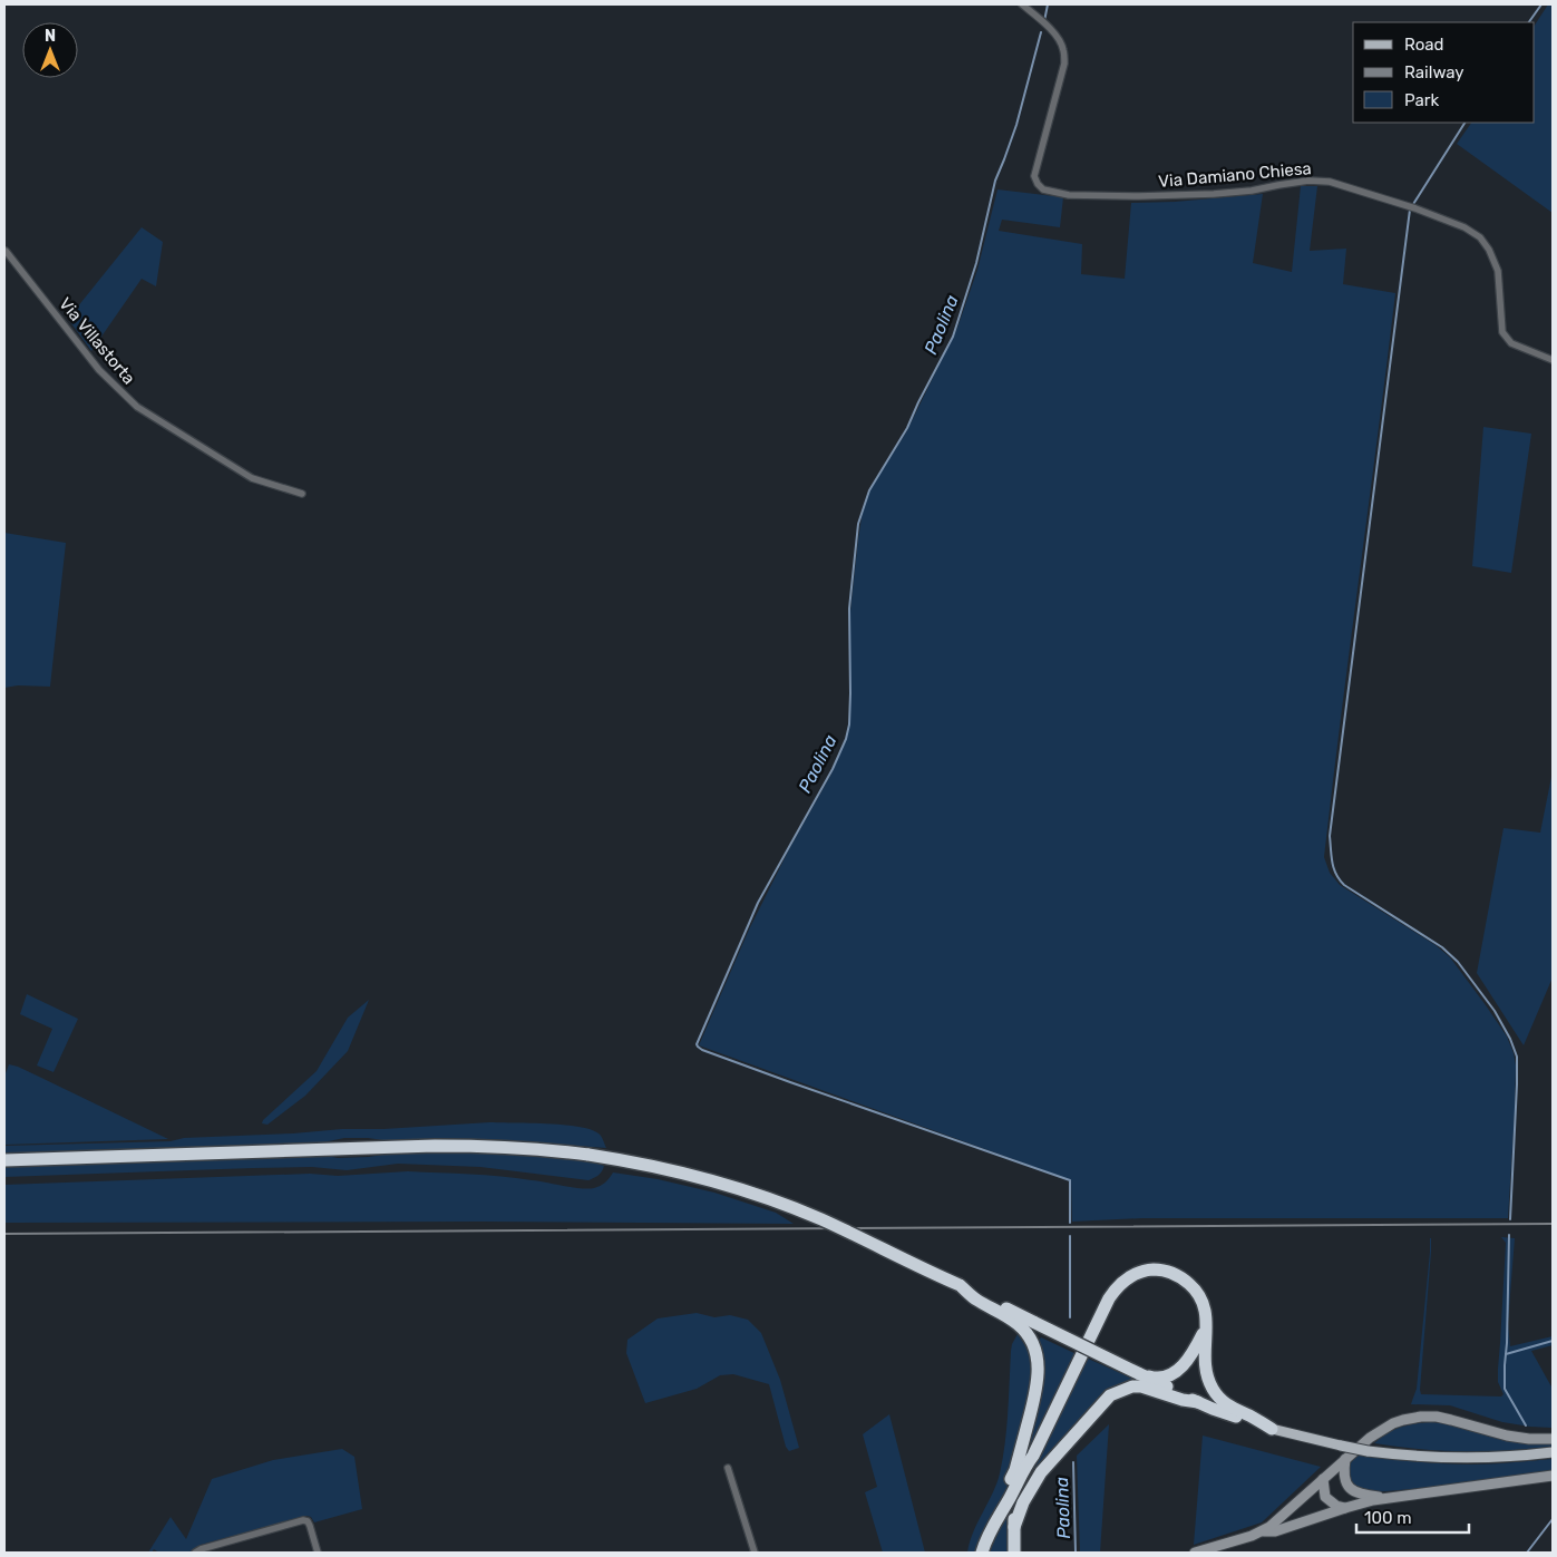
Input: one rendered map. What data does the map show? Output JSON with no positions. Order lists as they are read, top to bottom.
{
  "streets": {
    "street": ["Via Damiano Chiesa", "Via Villastorta"]
  },
  "water": ["Paolina"],
  "legend": ["Road", "Railway", "Park"],
  "scale_bar": "100 m",
  "north": "top"
}
